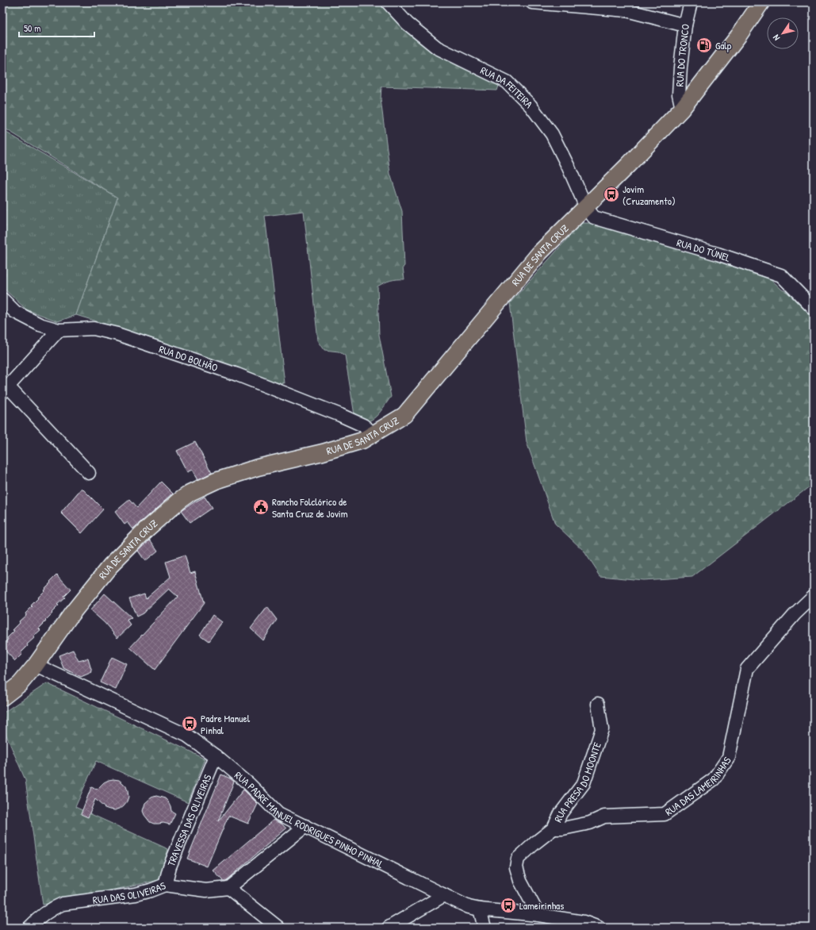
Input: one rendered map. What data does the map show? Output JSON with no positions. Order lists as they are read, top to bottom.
{
  "streets": {
    "main road": ["RUA DE SANTA CRUZ"],
    "street": [
      "RUA DO TRONCO",
      "RUA DA FEITEIRA",
      "RUA DO TÚNEL",
      "RUA DO BOLHÃO",
      "RUA PRESA DO MOONTE",
      "RUA DAS LAMEIRINHAS",
      "RUA PADRE MANUEL RODRIGUES PINHO PINHAL",
      "TRAVESSA DAS OLIVEIRAS",
      "RUA DAS OLIVEIRAS"
    ]
  },
  "crossings": [
    ["RUA DO TRONCO", "RUA DE SANTA CRUZ"],
    ["RUA DA FEITEIRA", "RUA DO TÚNEL"],
    ["RUA DA FEITEIRA", "RUA DE SANTA CRUZ"],
    ["RUA DO TÚNEL", "RUA DE SANTA CRUZ"],
    ["RUA DE SANTA CRUZ", "RUA DO BOLHÃO"],
    ["RUA DE SANTA CRUZ", "RUA PADRE MANUEL RODRIGUES PINHO PINHAL"],
    ["RUA PRESA DO MOONTE", "RUA DAS LAMEIRINHAS"],
    ["RUA PRESA DO MOONTE", "RUA PADRE MANUEL RODRIGUES PINHO PINHAL"],
    ["RUA PADRE MANUEL RODRIGUES PINHO PINHAL", "TRAVESSA DAS OLIVEIRAS"],
    ["TRAVESSA DAS OLIVEIRAS", "RUA DAS OLIVEIRAS"]
  ],
  "places": {
    "fuel station": ["Galp"],
    "bus stop": ["Jovim (Cruzamento)", "Padre Manuel Pinhal", "Lameirinhas"],
    "public building": ["Rancho Folclórico de Santa Cruz de Jovim"]
  },
  "scale_bar": "50 m",
  "north": "bottom left"
}
